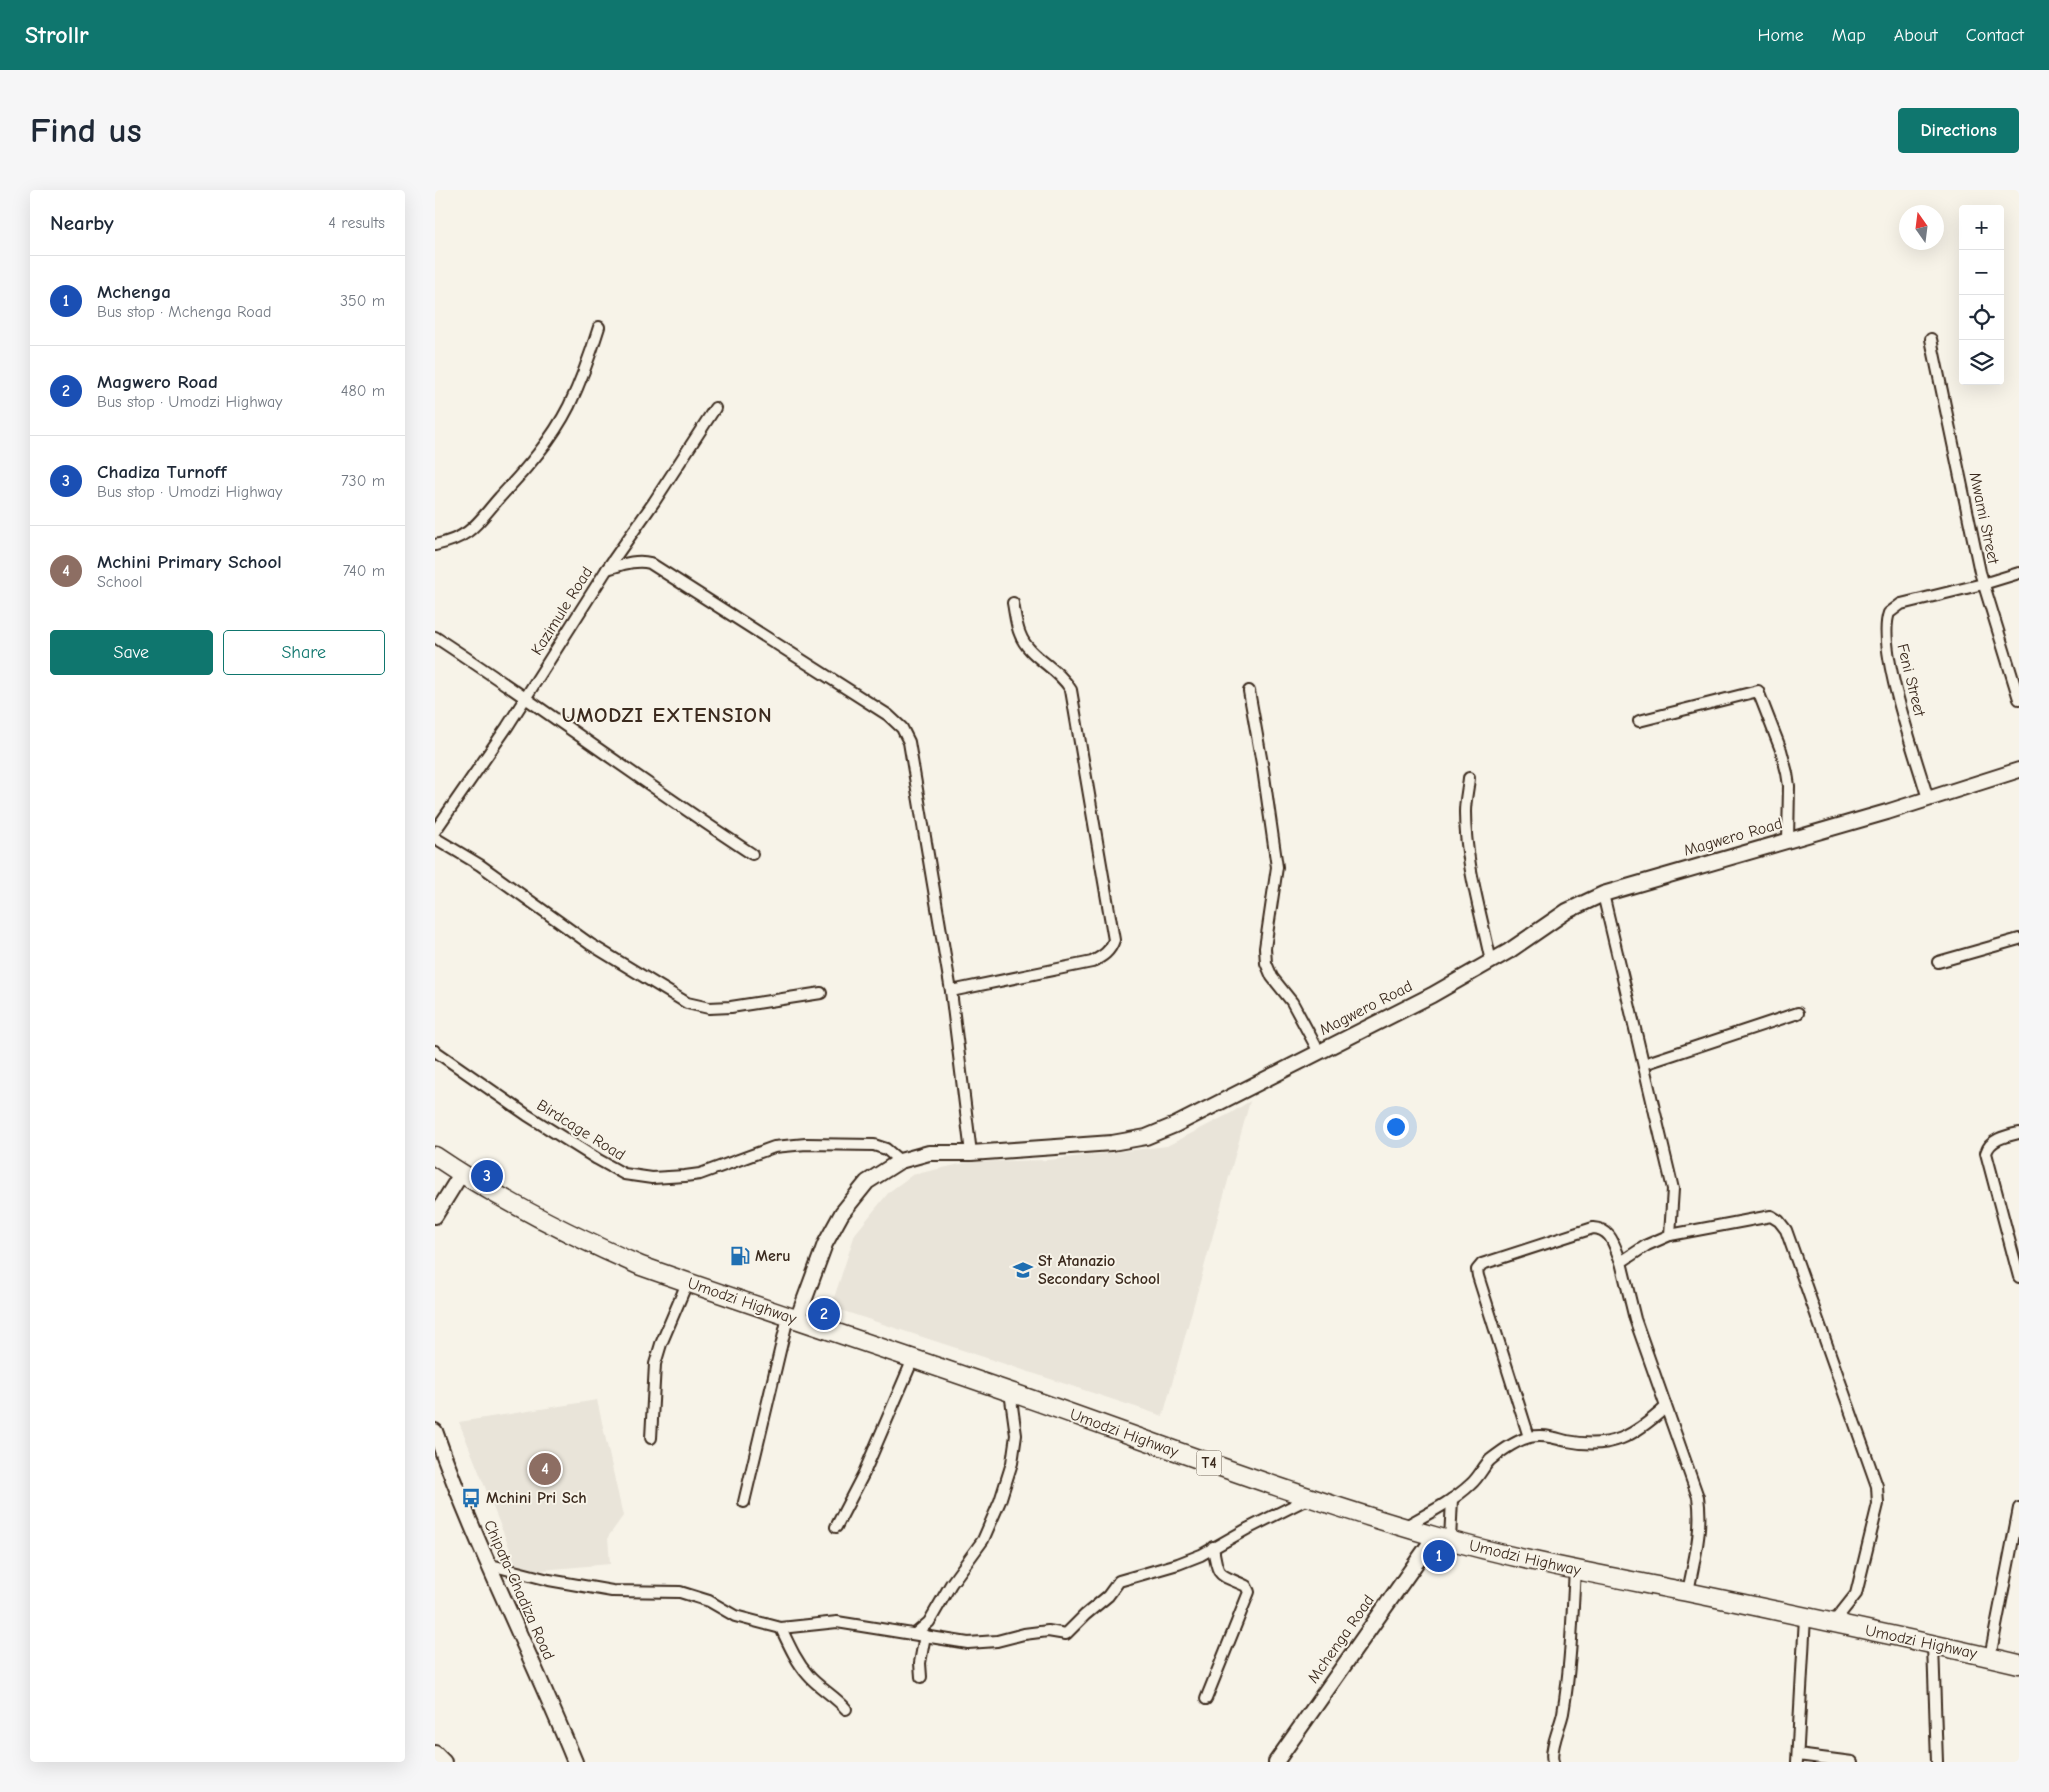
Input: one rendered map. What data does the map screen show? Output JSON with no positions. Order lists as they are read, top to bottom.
{
  "streets": {
    "highway": ["Umodzi Highway", "T4"],
    "street": [
      "Mwami Street",
      "Kazimule Road",
      "Feni Street",
      "Magwero Road",
      "Birdcage Road",
      "Chipata-Chadiza Road",
      "Mchenga Road"
    ]
  },
  "crossings": [
    ["Mwami Street", "Feni Street"],
    ["Feni Street", "Magwero Road"],
    ["Magwero Road", "Birdcage Road"],
    ["Magwero Road", "Umodzi Highway"],
    ["Umodzi Highway", "Mchenga Road"]
  ],
  "districts": ["UMODZI EXTENSION"],
  "places": {
    "fuel station": ["Meru"],
    "school or university": ["St Atanazio Secondary School"],
    "bus stop": ["Mchini Pri Sch"]
  },
  "north": "top",
  "page": {
    "header": "Strollr",
    "nav": [
      "Home",
      "Map",
      "About",
      "Contact"
    ],
    "buttons": [
      "Directions",
      ["Save", "Share"]
    ],
    "title": "Find us",
    "heading": ["Nearby", "4 results"],
    "map_buttons": ["+", "−"],
    "list": [
      {
        "mark": "1",
        "name": "Mchenga",
        "note": "Bus stop · Mchenga Road",
        "value": "350 m"
      },
      {
        "mark": "2",
        "name": "Magwero Road",
        "note": "Bus stop · Umodzi Highway",
        "value": "480 m"
      },
      {
        "mark": "3",
        "name": "Chadiza Turnoff",
        "note": "Bus stop · Umodzi Highway",
        "value": "730 m"
      },
      {
        "mark": "4",
        "name": "Mchini Primary School",
        "note": "School",
        "value": "740 m"
      }
    ],
    "pins": [
      "3",
      "2",
      "4",
      "1"
    ]
  }
}
